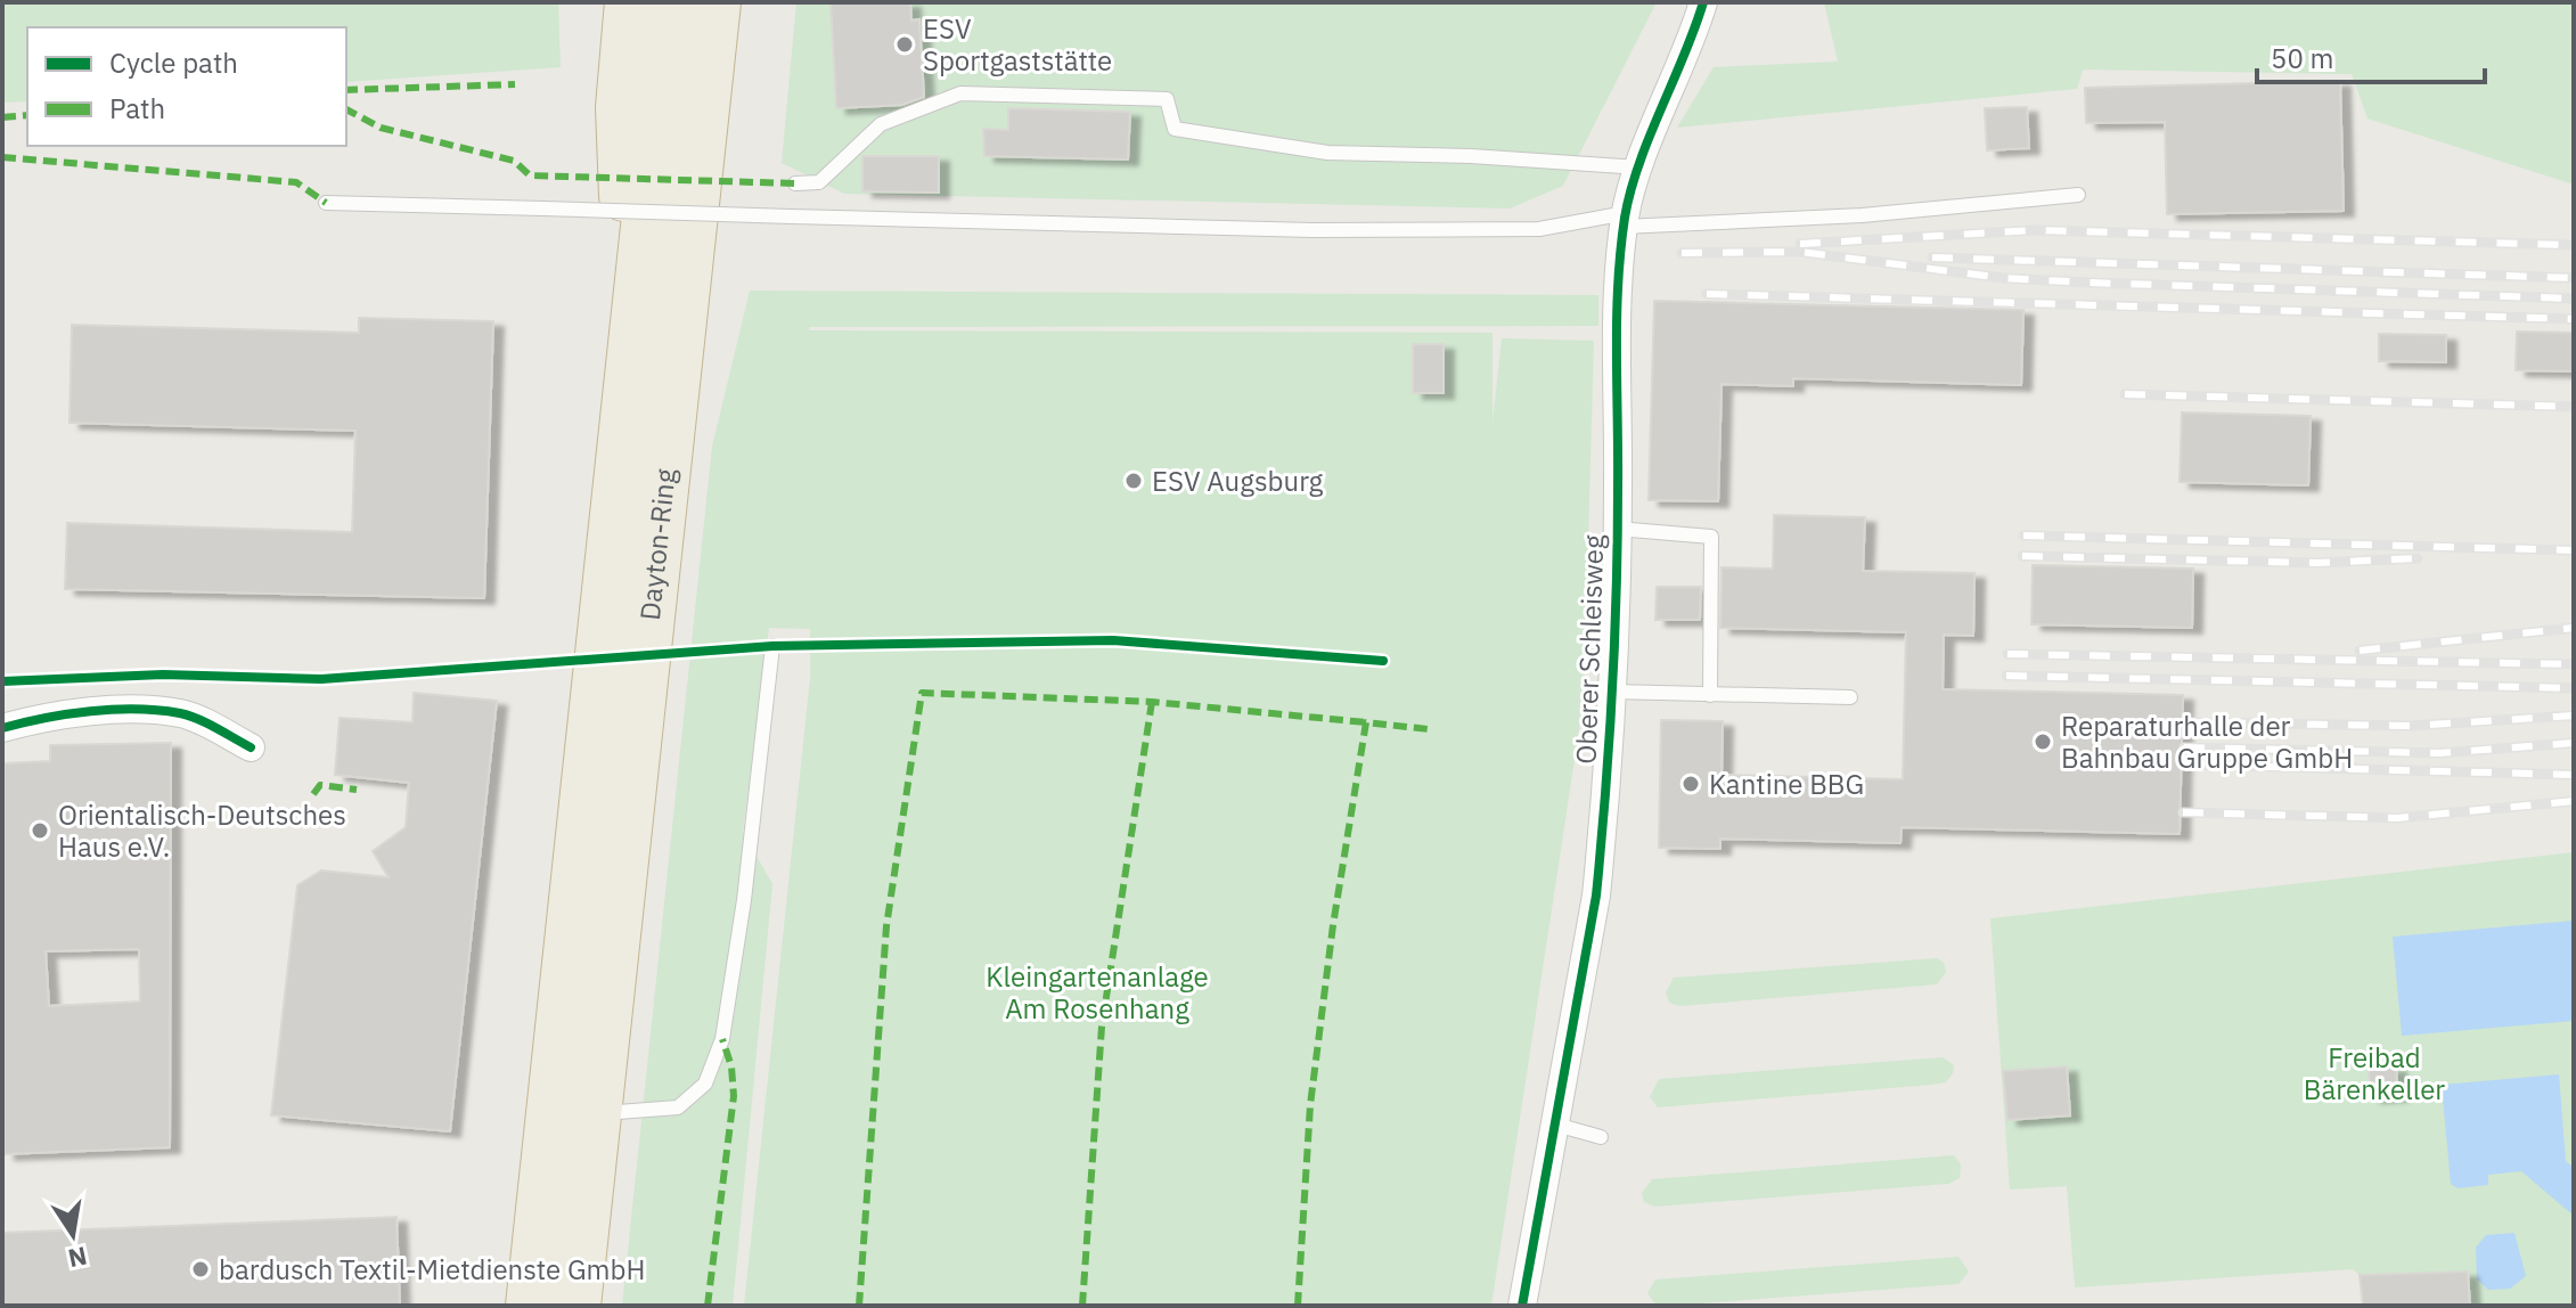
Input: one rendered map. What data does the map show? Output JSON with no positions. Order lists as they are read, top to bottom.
{
  "streets": {
    "highway": ["Dayton-Ring"],
    "street": ["Oberer Schleisweg"]
  },
  "parks": ["Kleingartenanlage Am Rosenhang", "Freibad Bärenkeller"],
  "places": [
    "ESV Sportgaststätte",
    "ESV Augsburg",
    "Reparaturhalle der Bahnbau Gruppe GmbH",
    "Kantine BBG",
    "Orientalisch-Deutsches Haus e.V.",
    "bardusch Textil-Mietdienste GmbH"
  ],
  "legend": ["Cycle path", "Path"],
  "scale_bar": "50 m",
  "north": "bottom"
}
